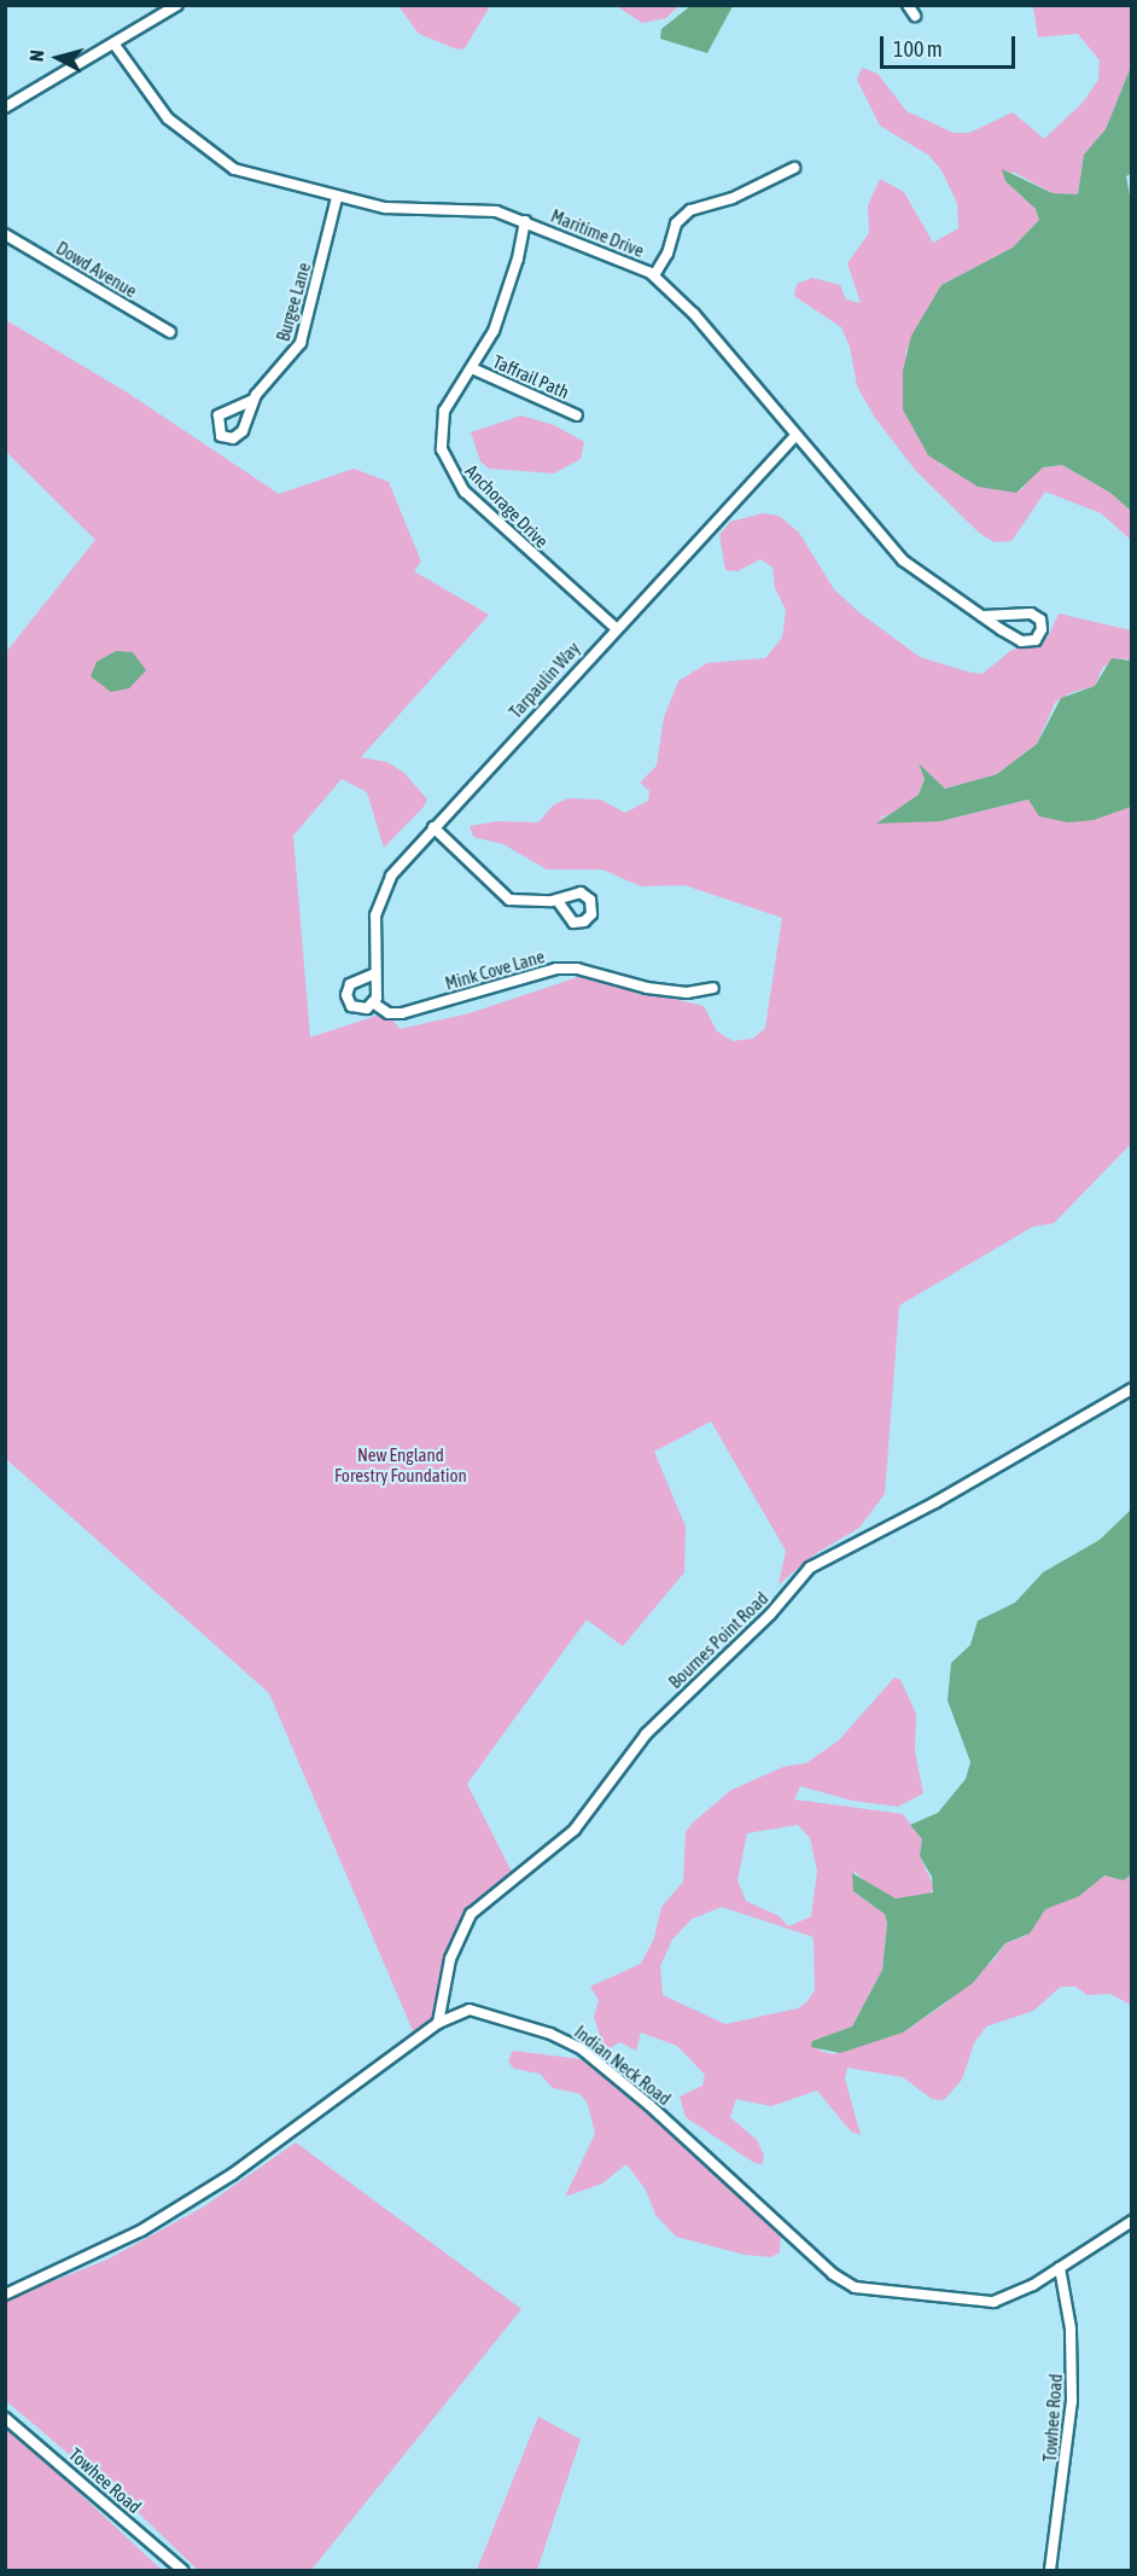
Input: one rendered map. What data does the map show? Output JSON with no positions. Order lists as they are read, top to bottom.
{
  "streets": {
    "street": [
      "Maritime Drive",
      "Dowd Avenue",
      "Burgee Lane",
      "Taffrail Path",
      "Anchorage Drive",
      "Tarpaulin Way",
      "Mink Cove Lane",
      "Bournes Point Road",
      "Indian Neck Road",
      "Towhee Road"
    ]
  },
  "crossings": [
    ["Maritime Drive", "Burgee Lane"],
    ["Maritime Drive", "Anchorage Drive"],
    ["Maritime Drive", "Tarpaulin Way"],
    ["Taffrail Path", "Anchorage Drive"],
    ["Anchorage Drive", "Tarpaulin Way"],
    ["Tarpaulin Way", "Mink Cove Lane"],
    ["Bournes Point Road", "Indian Neck Road"],
    ["Indian Neck Road", "Towhee Road"]
  ],
  "parks": ["New England Forestry Foundation"],
  "scale_bar": "100 m",
  "north": "left"
}
